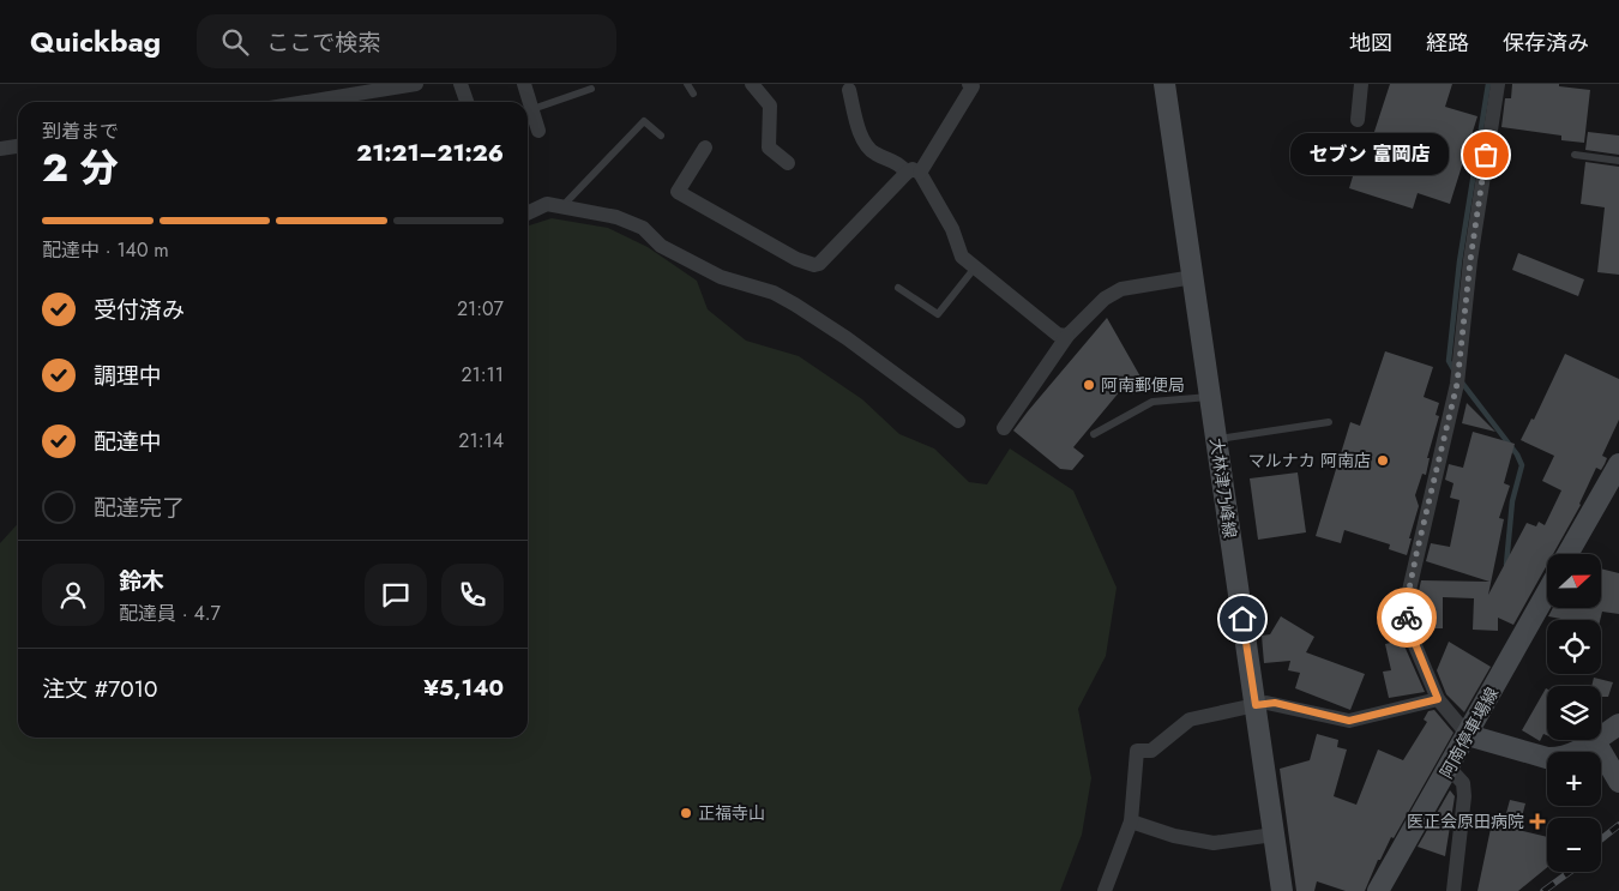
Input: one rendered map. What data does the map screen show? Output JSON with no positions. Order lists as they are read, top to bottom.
{
  "streets": {
    "main road": ["大林津乃峰線", "阿南停車場線"]
  },
  "places": {
    "other": [
      "セブン 富岡店",
      "阿南郵便局",
      "マルナカ 阿南店",
      "正福寺山"
    ],
    "health": ["医正会原田病院"]
  },
  "north": "right",
  "page": {
    "header": "Quickbag",
    "search": "ここで検索",
    "nav": ["地図", "経路", "保存済み"],
    "heading": ["2 分", "到着まで", "21:21–21:26"],
    "panel": [
      "鈴木",
      "配達員 · 4.7",
      "注文 #7010",
      "¥5,140"
    ],
    "bubble": "セブン 富岡店",
    "bar": "配達中 · 140 m",
    "list": [
      ["受付済み", "21:07"],
      ["調理中", "21:11"],
      ["配達中", "21:14"],
      "配達完了"
    ],
    "map_buttons": ["+", "−"]
  }
}
